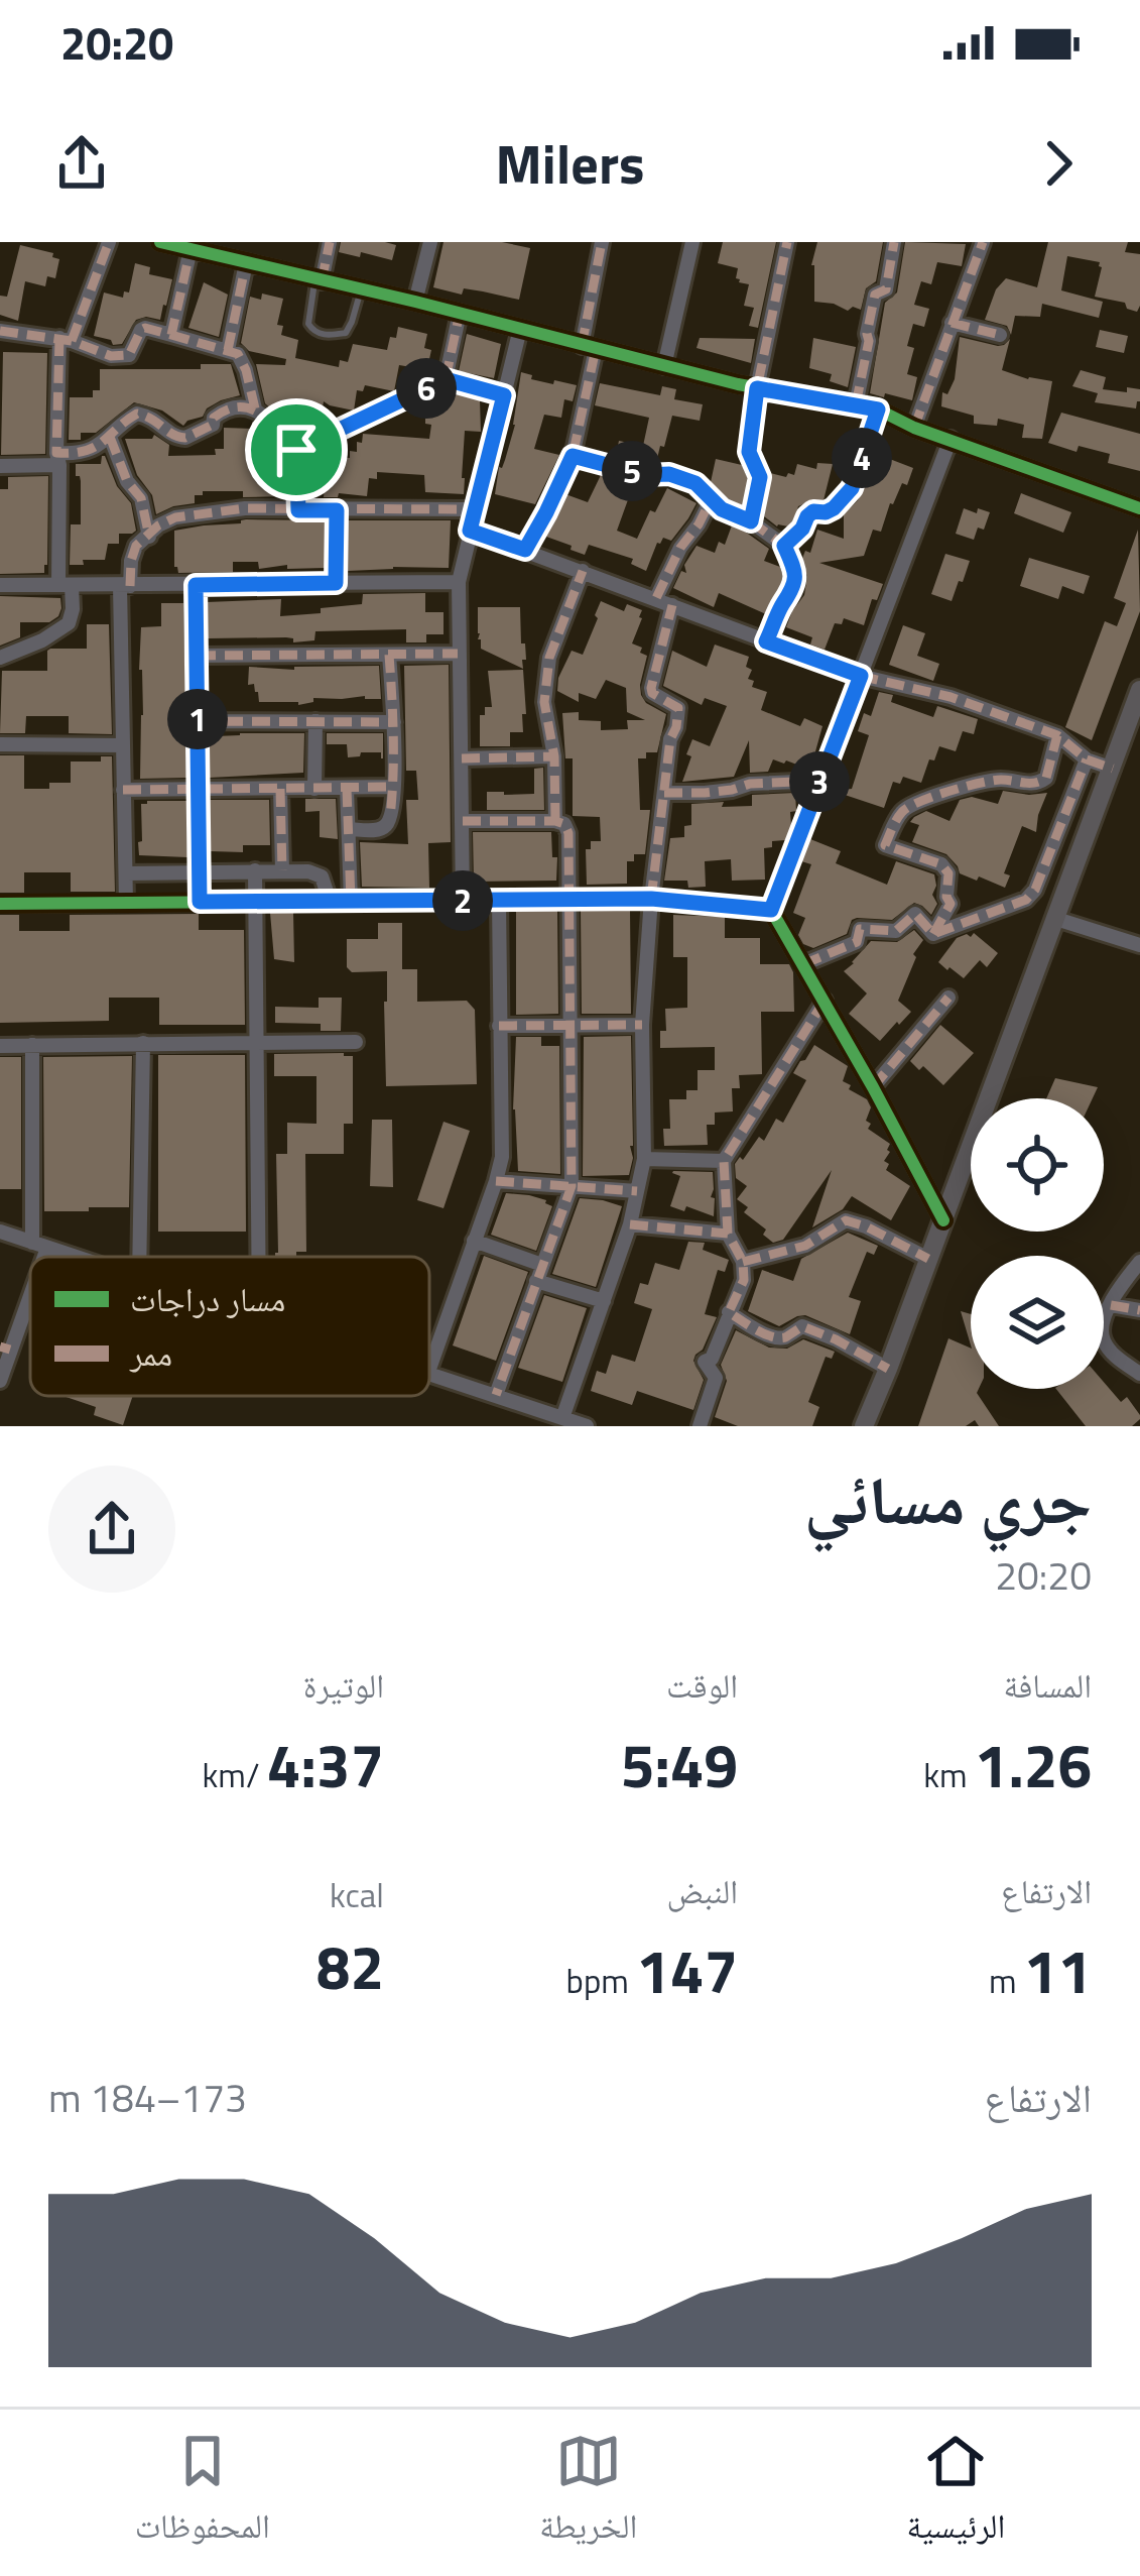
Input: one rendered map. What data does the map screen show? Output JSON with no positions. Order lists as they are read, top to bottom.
{
  "legend": ["مسار دراجات", "ممر"],
  "page": {
    "status": "20:20",
    "header": "Milers",
    "pins": [
      "6",
      "4",
      "5",
      "1",
      "3",
      "2"
    ],
    "heading": ["جري مسائي", "20:20"],
    "stats": [
      ["المسافة", "1.26 km"],
      ["الوقت", "5:49"],
      ["الوتيرة", "4:37 /km"],
      ["الارتفاع", "11 m"],
      ["النبض", "147 bpm"],
      ["kcal", "82"]
    ],
    "chart": ["الارتفاع", "173–184 m"],
    "tabs": ["الرئيسية", "الخريطة", "المحفوظات"]
  }
}
